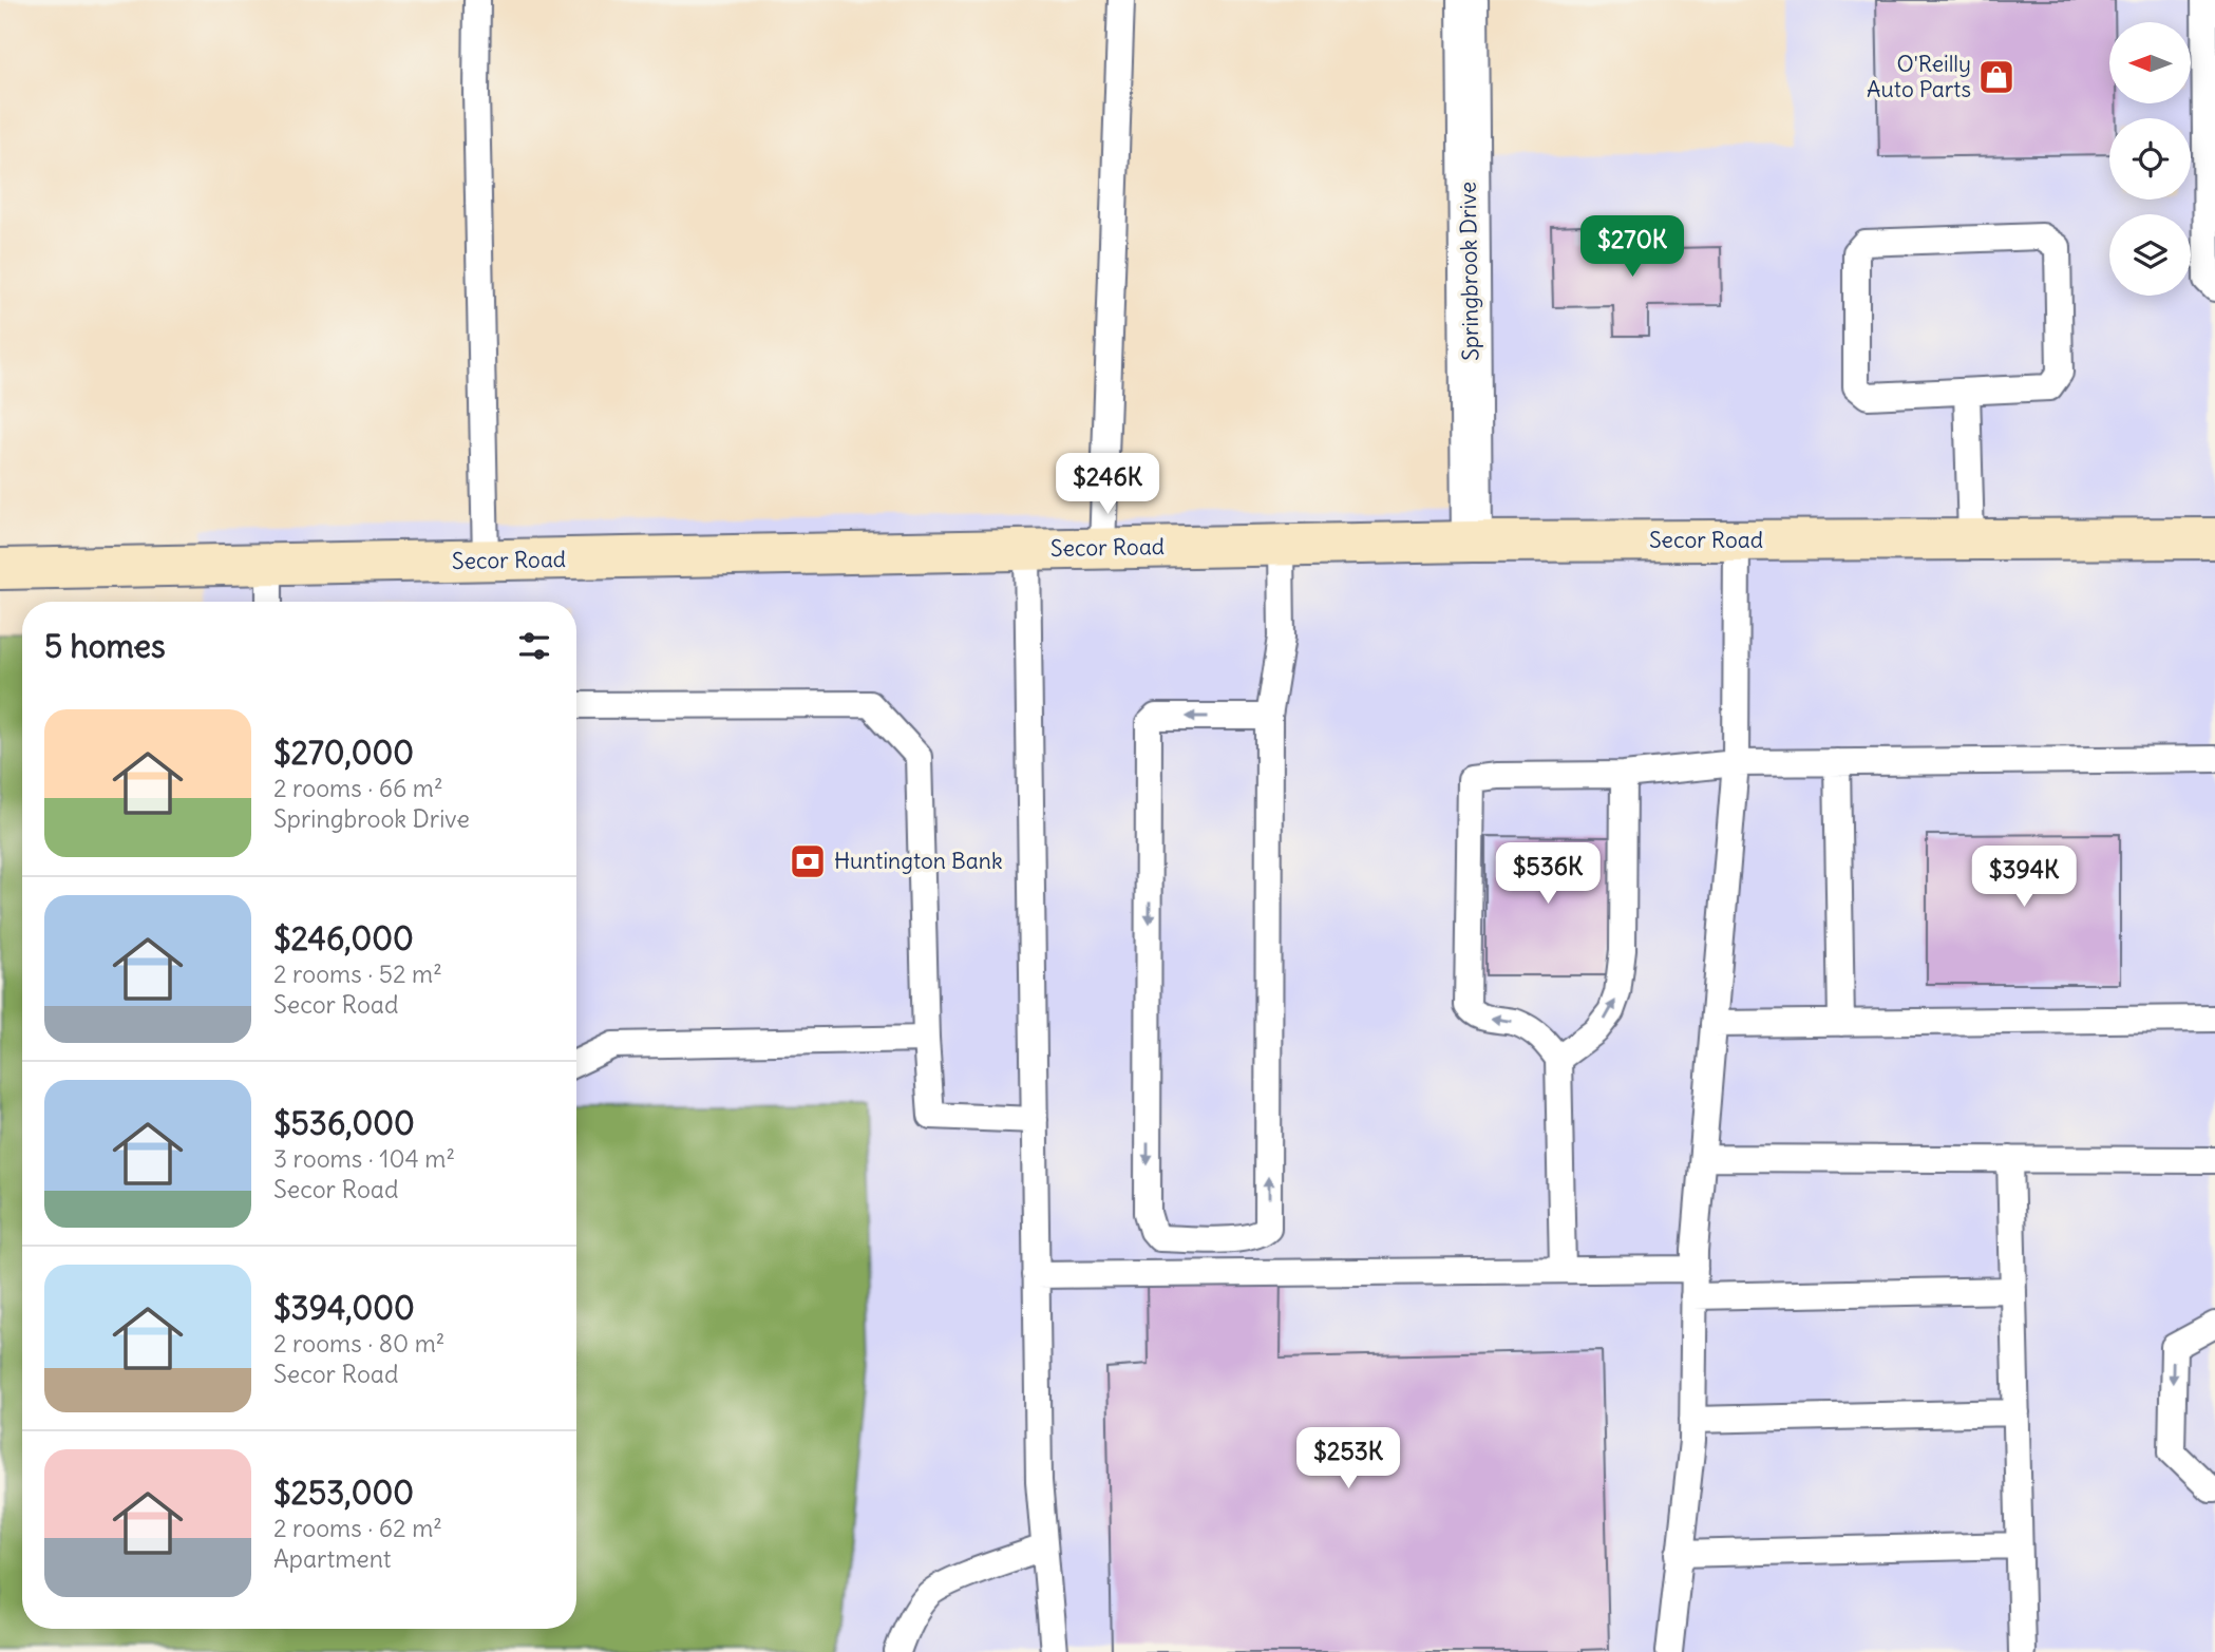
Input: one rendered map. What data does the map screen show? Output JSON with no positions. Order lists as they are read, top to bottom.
{
  "streets": {
    "street": ["Springbrook Drive", "Secor Road"]
  },
  "crossings": [
    ["Springbrook Drive", "Secor Road"]
  ],
  "places": {
    "shop": ["O'Reilly Auto Parts"],
    "bank": ["Huntington Bank"]
  },
  "north": "left",
  "page": {
    "price": [
      "$270K",
      "$246K",
      "$536K",
      "$394K",
      "$253K"
    ],
    "heading": "5 homes",
    "list": [
      {
        "name": "$270,000",
        "note": "2 rooms · 66 m² · Springbrook Drive"
      },
      {
        "name": "$246,000",
        "note": "2 rooms · 52 m² · Secor Road"
      },
      {
        "name": "$536,000",
        "note": "3 rooms · 104 m² · Secor Road"
      },
      {
        "name": "$394,000",
        "note": "2 rooms · 80 m² · Secor Road"
      },
      {
        "name": "$253,000",
        "note": "2 rooms · 62 m² · Apartment"
      }
    ]
  }
}
